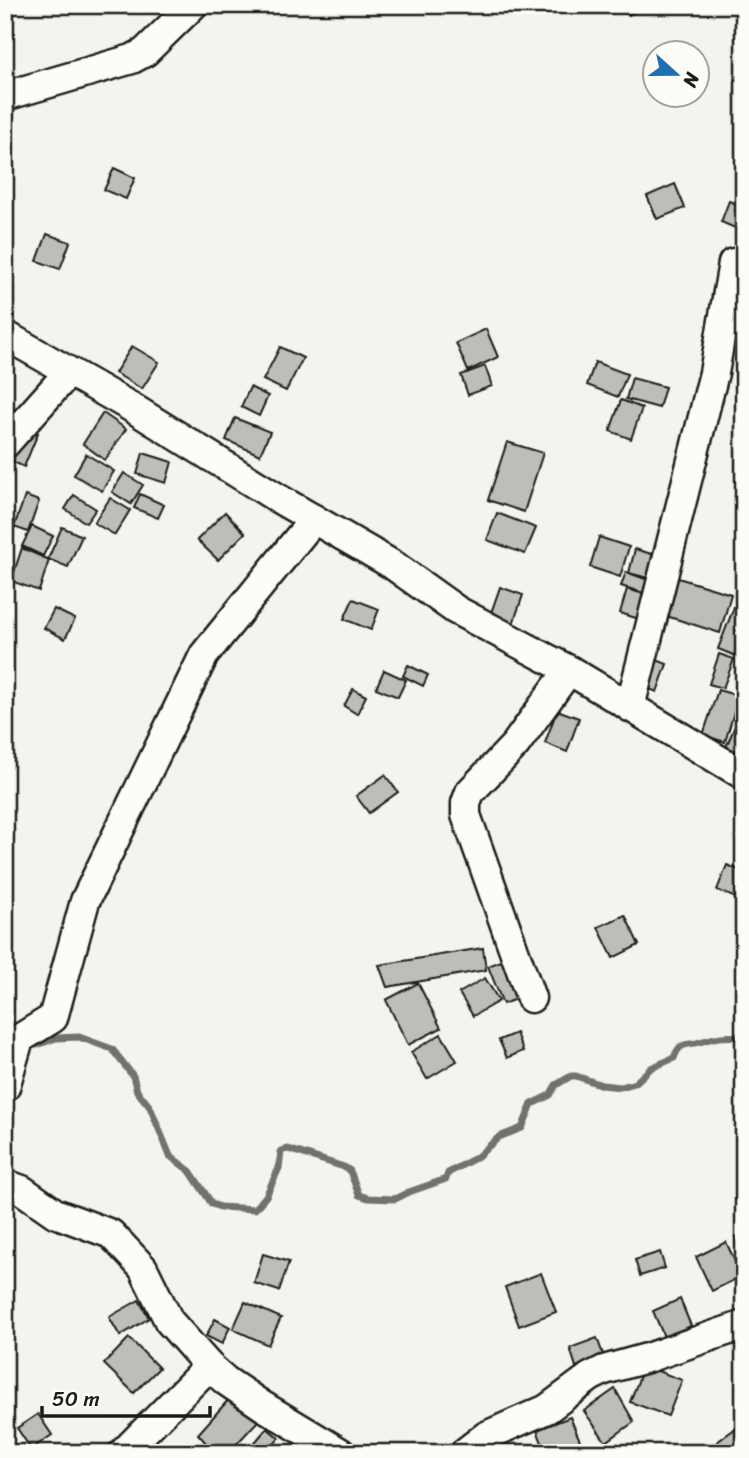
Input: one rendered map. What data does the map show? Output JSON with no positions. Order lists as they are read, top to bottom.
{
  "scale_bar": "50 m",
  "north": "right"
}
